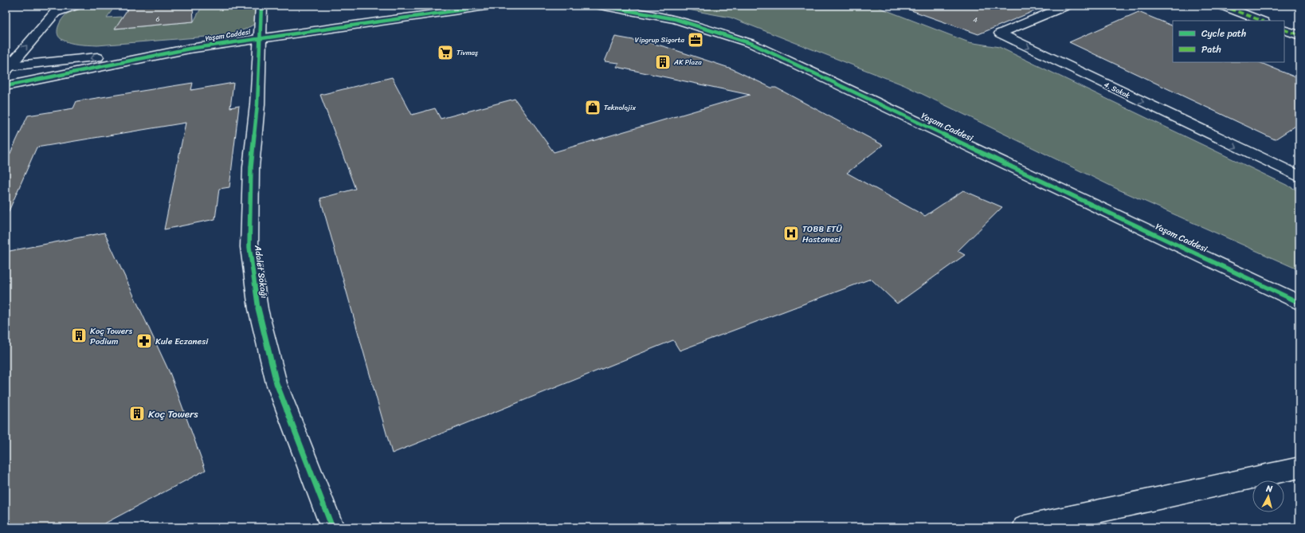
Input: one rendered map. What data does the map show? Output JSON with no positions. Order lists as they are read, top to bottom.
{
  "streets": {
    "street": ["Yaşam Caddesi", "4. Sokak", "Adalet Sokağı"]
  },
  "crossings": [
    ["Yaşam Caddesi", "Adalet Sokağı"]
  ],
  "places": {
    "office": ["Vipgrup Sigorta"],
    "supermarket": ["Tivmaş"],
    "building": ["AK Plaza", "Koç Towers Podium", "Koç Towers"],
    "shop": ["Teknolojix"],
    "hospital": ["TOBB ETÜ Hastanesi"],
    "pharmacy": ["Kule Eczanesi"]
  },
  "house_numbers": ["6", "4"],
  "legend": ["Cycle path", "Path"],
  "north": "top"
}
